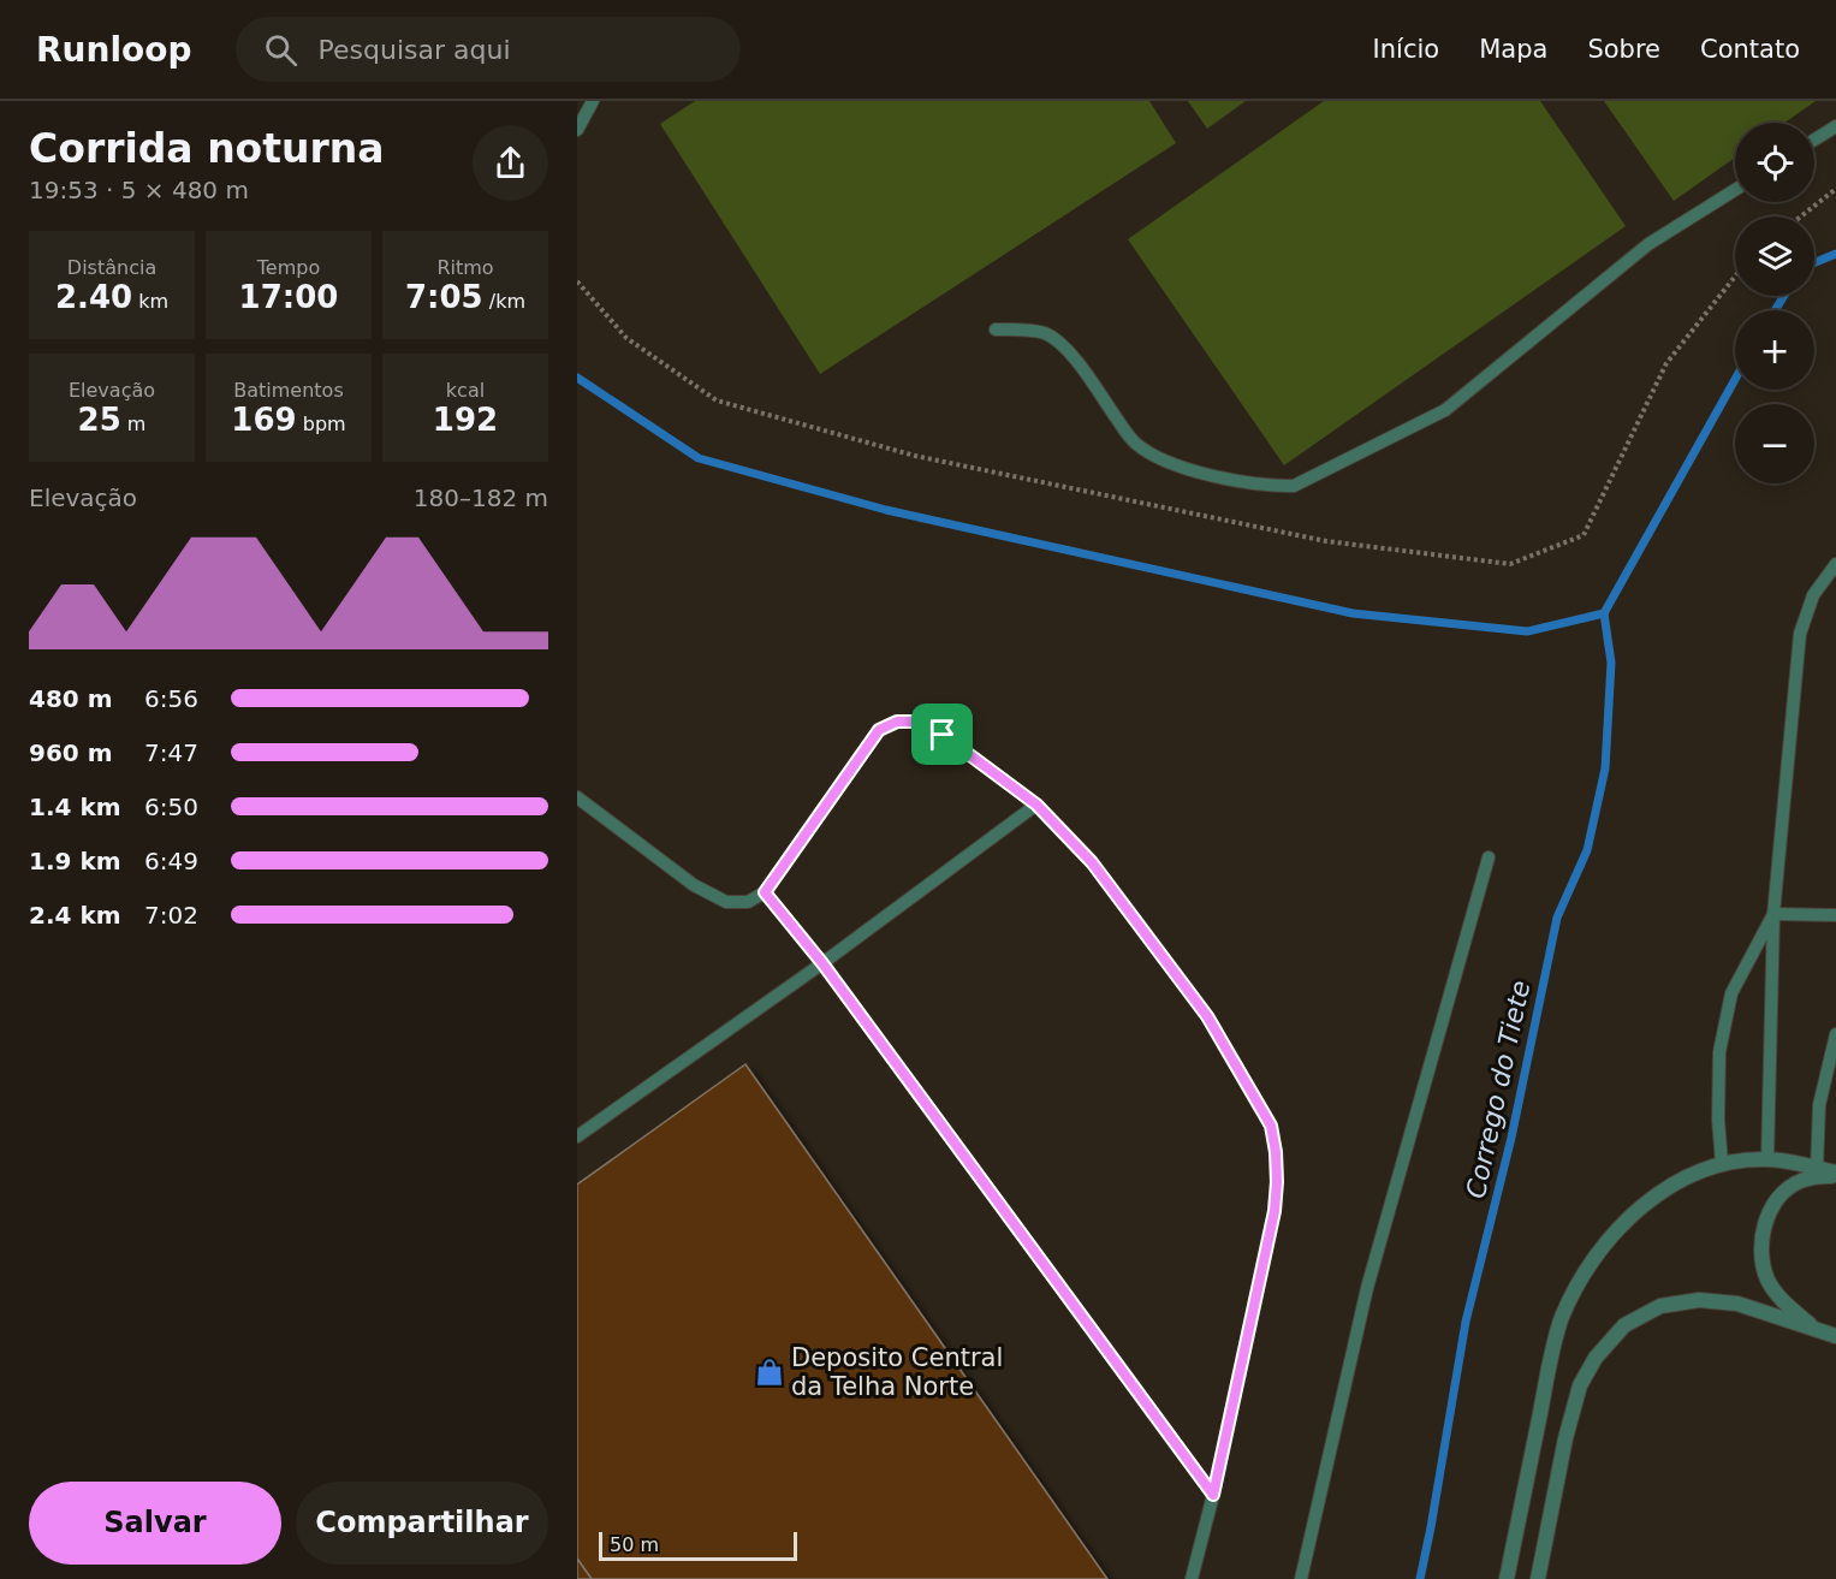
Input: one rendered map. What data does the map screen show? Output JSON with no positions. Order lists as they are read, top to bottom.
{
  "water": ["Corrego do Tiete"],
  "places": {
    "shop": ["Deposito Central da Telha Norte"]
  },
  "scale_bar": "50 m",
  "page": {
    "header": "Runloop",
    "search": "Pesquisar aqui",
    "nav": [
      "Início",
      "Mapa",
      "Sobre",
      "Contato"
    ],
    "heading": ["Corrida noturna", "19:53 · 5 × 480 m"],
    "map_buttons": ["+", "−"],
    "stats": [
      ["Distância", "2.40 km"],
      ["Tempo", "17:00"],
      ["Ritmo", "7:05 /km"],
      ["Elevação", "25 m"],
      ["Batimentos", "169 bpm"],
      ["kcal", "192"]
    ],
    "chart": ["Elevação", "180–182 m"],
    "list": [
      {
        "name": "480 m",
        "note": "6:56"
      },
      {
        "name": "960 m",
        "note": "7:47"
      },
      {
        "name": "1.4 km",
        "note": "6:50"
      },
      {
        "name": "1.9 km",
        "note": "6:49"
      },
      {
        "name": "2.4 km",
        "note": "7:02"
      }
    ],
    "buttons": ["Salvar", "Compartilhar"],
    "scale": "50 m"
  }
}
